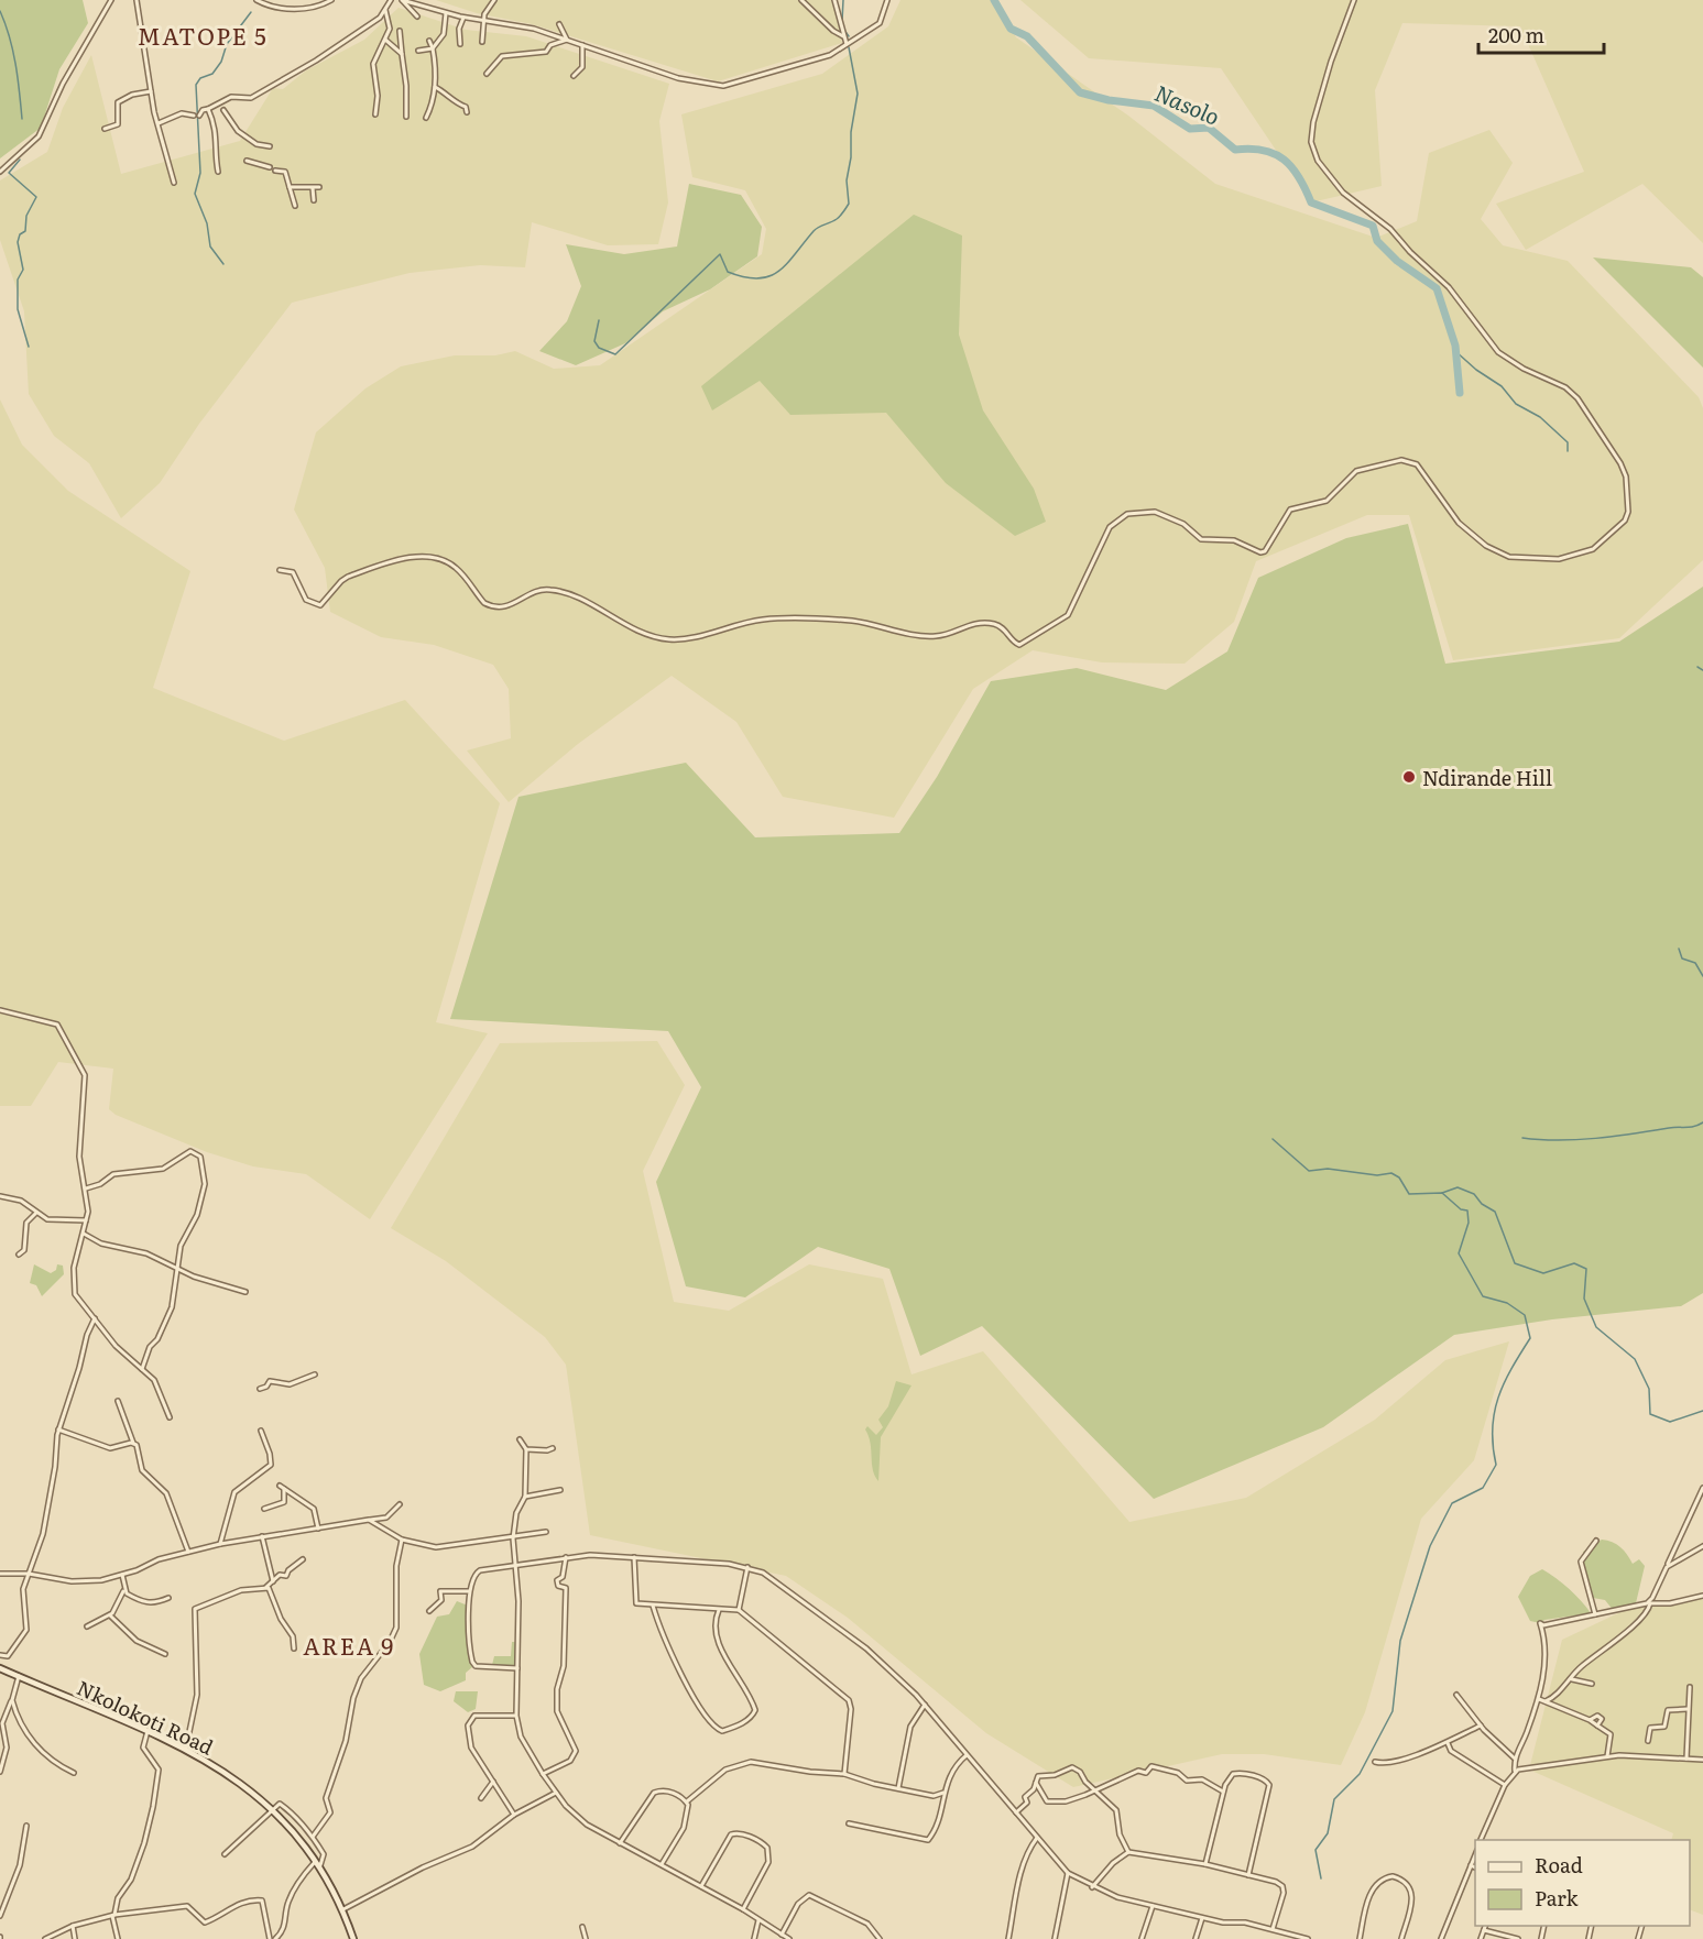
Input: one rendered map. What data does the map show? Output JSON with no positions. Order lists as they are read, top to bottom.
{
  "streets": {
    "main road": ["Nkolokoti Road"]
  },
  "districts": ["MATOPE 5", "AREA 9"],
  "water": ["Nasolo"],
  "places": ["Ndirande Hill"],
  "legend": ["Road", "Park"],
  "scale_bar": "200 m"
}
